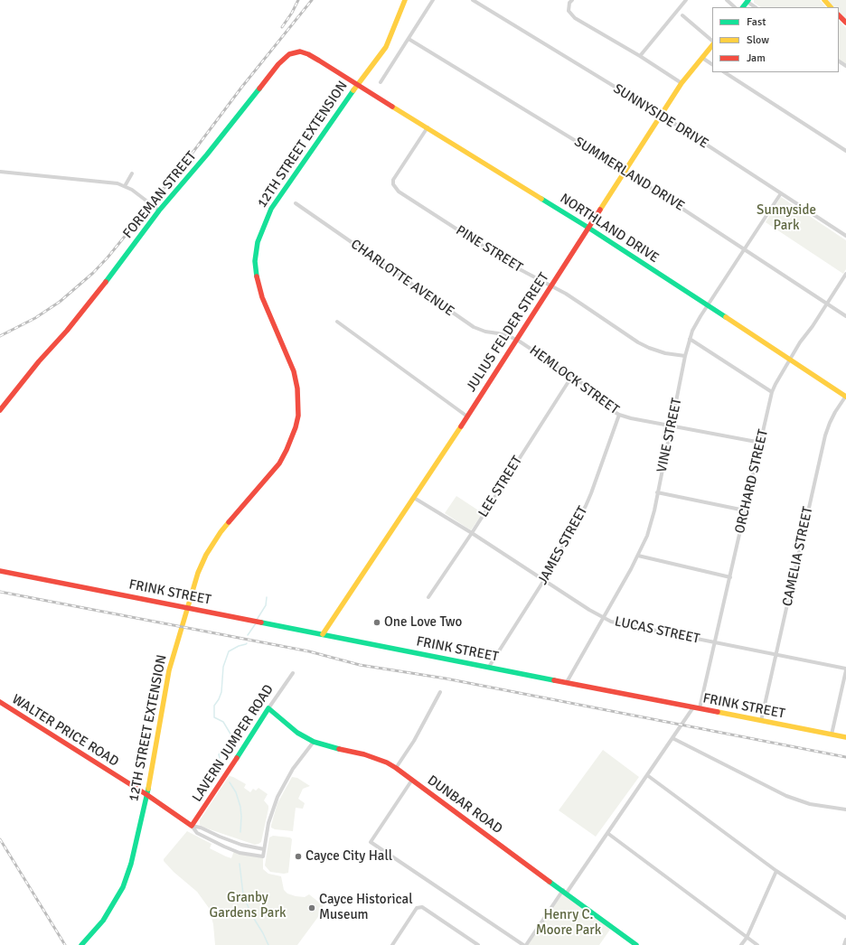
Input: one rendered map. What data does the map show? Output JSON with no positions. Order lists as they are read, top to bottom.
{
  "streets": {
    "street": [
      "SUNNYSIDE DRIVE",
      "12TH STREET EXTENSION",
      "SUMMERLAND DRIVE",
      "FOREMAN STREET",
      "NORTHLAND DRIVE",
      "PINE STREET",
      "CHARLOTTE AVENUE",
      "JULIUS FELDER STREET",
      "HEMLOCK STREET",
      "VINE STREET",
      "ORCHARD STREET",
      "LEE STREET",
      "JAMES STREET",
      "CAMELIA STREET",
      "FRINK STREET",
      "LUCAS STREET",
      "WALTER PRICE ROAD",
      "LAVERN JUMPER ROAD",
      "DUNBAR ROAD"
    ]
  },
  "crossings": [
    ["SUNNYSIDE DRIVE", "JULIUS FELDER STREET"],
    ["SUNNYSIDE DRIVE", "VINE STREET"],
    ["12TH STREET EXTENSION", "FOREMAN STREET"],
    ["12TH STREET EXTENSION", "NORTHLAND DRIVE"],
    ["12TH STREET EXTENSION", "FRINK STREET"],
    ["12TH STREET EXTENSION", "WALTER PRICE ROAD"],
    ["SUMMERLAND DRIVE", "JULIUS FELDER STREET"],
    ["SUMMERLAND DRIVE", "VINE STREET"],
    ["SUMMERLAND DRIVE", "ORCHARD STREET"],
    ["FOREMAN STREET", "NORTHLAND DRIVE"],
    ["NORTHLAND DRIVE", "PINE STREET"],
    ["NORTHLAND DRIVE", "JULIUS FELDER STREET"],
    ["NORTHLAND DRIVE", "VINE STREET"],
    ["NORTHLAND DRIVE", "ORCHARD STREET"],
    ["NORTHLAND DRIVE", "CAMELIA STREET"],
    ["PINE STREET", "JULIUS FELDER STREET"],
    ["PINE STREET", "VINE STREET"],
    ["CHARLOTTE AVENUE", "JULIUS FELDER STREET"],
    ["CHARLOTTE AVENUE", "HEMLOCK STREET"],
    ["JULIUS FELDER STREET", "HEMLOCK STREET"],
    ["JULIUS FELDER STREET", "FRINK STREET"],
    ["JULIUS FELDER STREET", "LUCAS STREET"],
    ["HEMLOCK STREET", "VINE STREET"],
    ["HEMLOCK STREET", "ORCHARD STREET"],
    ["HEMLOCK STREET", "LEE STREET"],
    ["HEMLOCK STREET", "JAMES STREET"],
    ["VINE STREET", "FRINK STREET"],
    ["VINE STREET", "LUCAS STREET"],
    ["ORCHARD STREET", "FRINK STREET"],
    ["ORCHARD STREET", "LUCAS STREET"],
    ["LEE STREET", "LUCAS STREET"],
    ["JAMES STREET", "FRINK STREET"],
    ["JAMES STREET", "LUCAS STREET"],
    ["CAMELIA STREET", "FRINK STREET"],
    ["CAMELIA STREET", "LUCAS STREET"],
    ["WALTER PRICE ROAD", "LAVERN JUMPER ROAD"],
    ["LAVERN JUMPER ROAD", "DUNBAR ROAD"]
  ],
  "parks": ["Sunnyside Park", "Granby Gardens Park", "Henry C. Moore Park"],
  "places": ["One Love Two", "Cayce City Hall", "Cayce Historical Museum"],
  "legend": ["Fast", "Slow", "Jam"]
}
